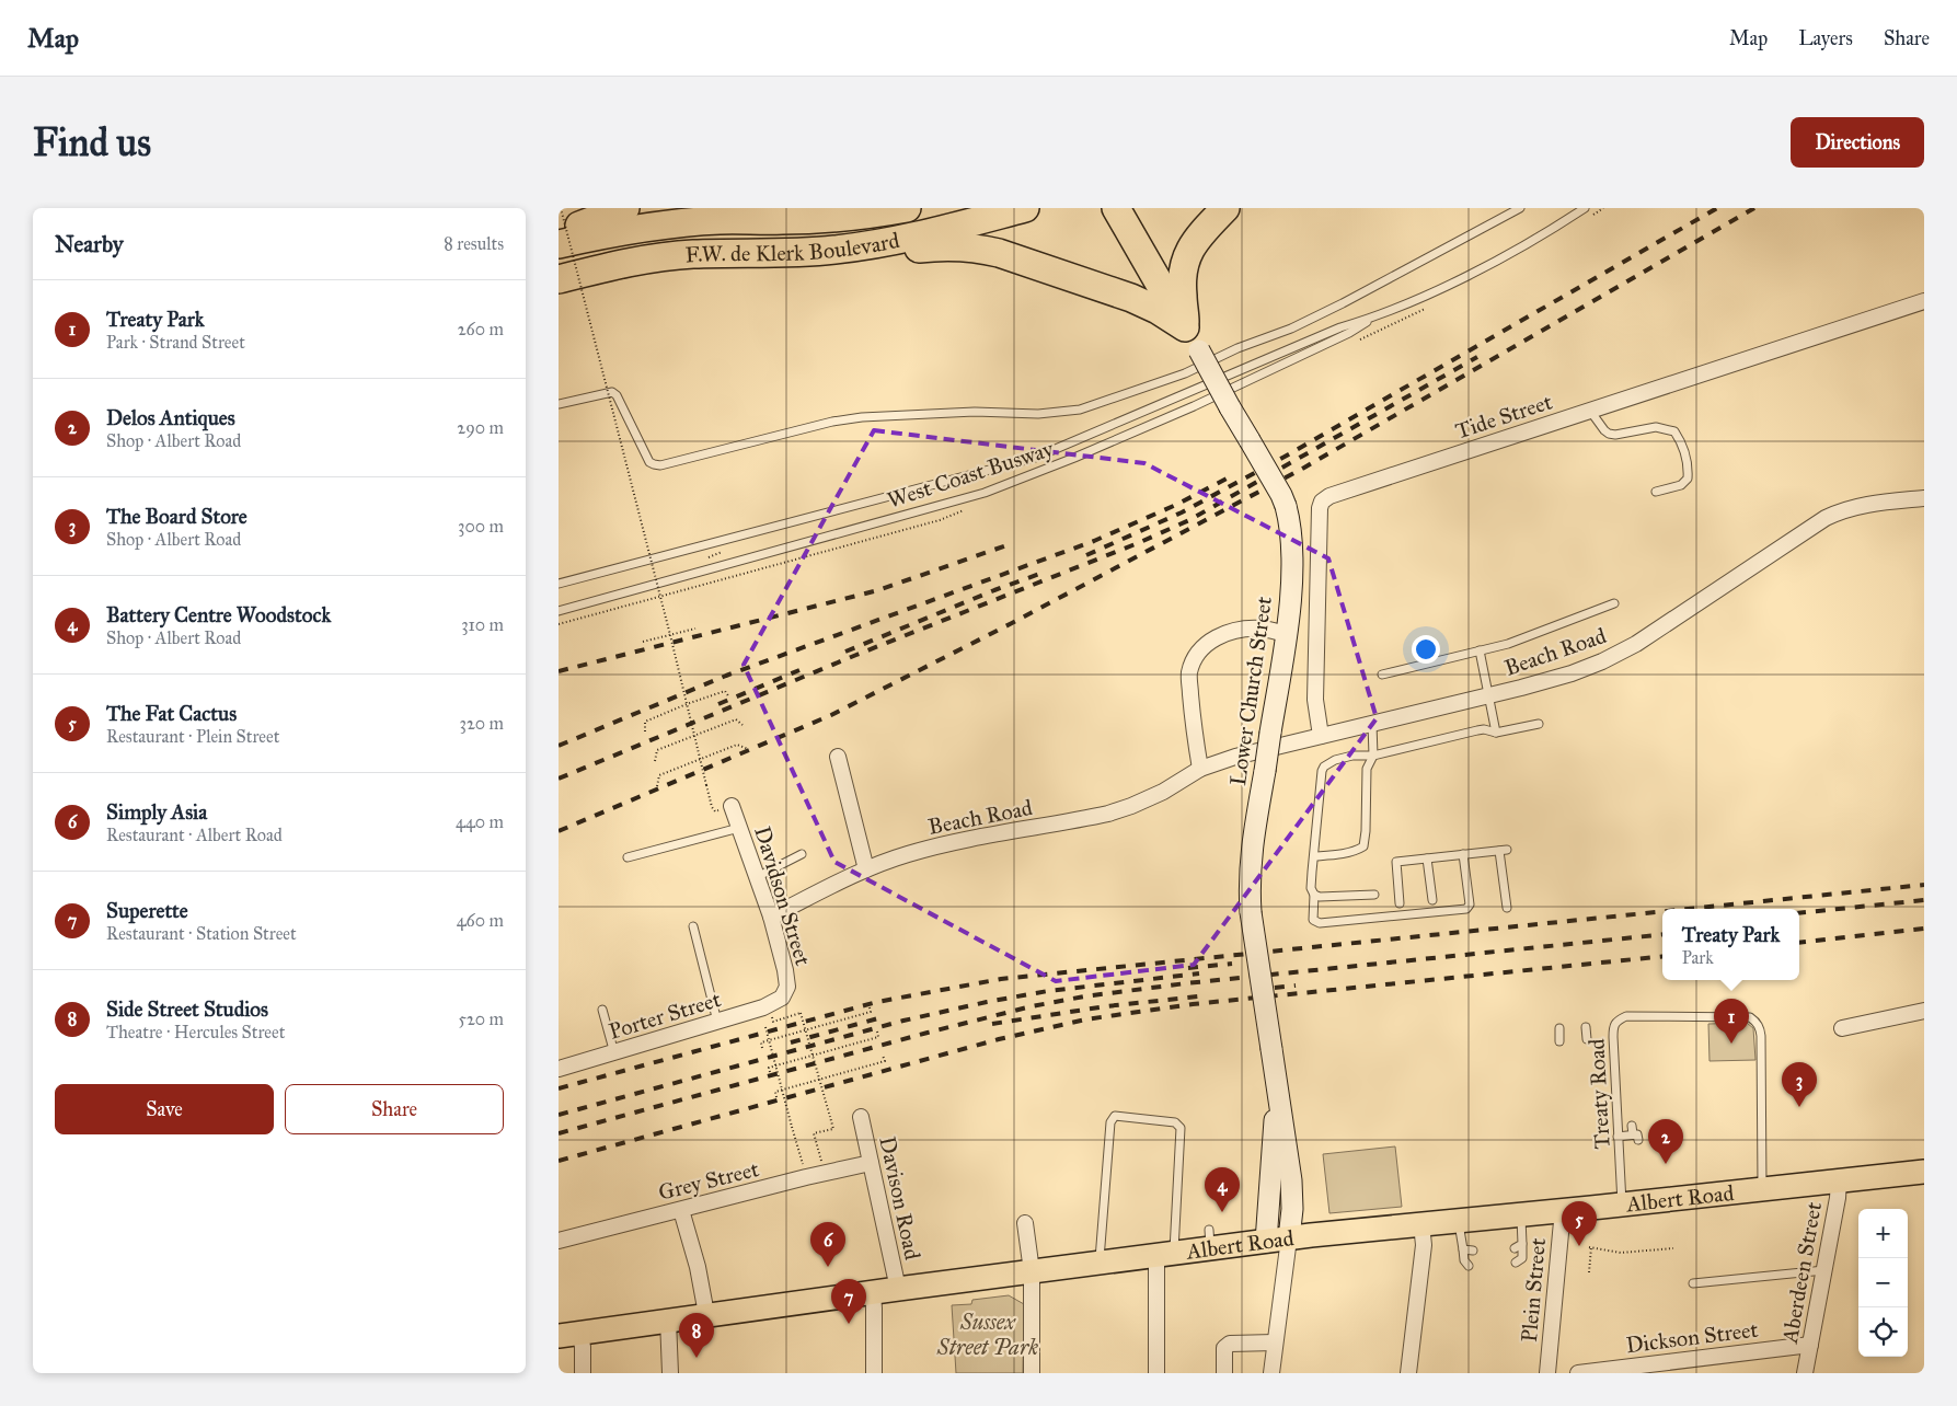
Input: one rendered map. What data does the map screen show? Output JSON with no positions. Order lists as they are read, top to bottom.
{
  "streets": {
    "highway": ["F.W. de Klerk Boulevard"],
    "main road": ["Lower Church Street", "Albert Road"],
    "street": [
      "Tide Street",
      "Beach Road",
      "Davidson Street",
      "Porter Street",
      "Grey Street",
      "Davison Road",
      "Aberdeen Street",
      "Plein Street",
      "Dickson Street"
    ],
    "lane": ["West Coast Busway", "Treaty Road"]
  },
  "crossings": [
    ["Tide Street", "Beach Road"],
    ["Beach Road", "Davidson Street"],
    ["Lower Church Street", "Albert Road"],
    ["Davidson Street", "Porter Street"],
    ["Treaty Road", "Albert Road"],
    ["Grey Street", "Davison Road"],
    ["Davison Road", "Albert Road"],
    ["Albert Road", "Aberdeen Street"],
    ["Albert Road", "Plein Street"],
    ["Aberdeen Street", "Dickson Street"]
  ],
  "parks": ["Sussex Street Park"],
  "page": {
    "header": "Map",
    "nav": ["Map", "Layers", "Share"],
    "buttons": [
      "Directions",
      ["Save", "Share"]
    ],
    "title": "Find us",
    "heading": ["Nearby", "8 results"],
    "list": [
      {
        "mark": "1",
        "name": "Treaty Park",
        "note": "Park · Strand Street",
        "value": "260 m"
      },
      {
        "mark": "2",
        "name": "Delos Antiques",
        "note": "Shop · Albert Road",
        "value": "290 m"
      },
      {
        "mark": "3",
        "name": "The Board Store",
        "note": "Shop · Albert Road",
        "value": "300 m"
      },
      {
        "mark": "4",
        "name": "Battery Centre Woodstock",
        "note": "Shop · Albert Road",
        "value": "310 m"
      },
      {
        "mark": "5",
        "name": "The Fat Cactus",
        "note": "Restaurant · Plein Street",
        "value": "320 m"
      },
      {
        "mark": "6",
        "name": "Simply Asia",
        "note": "Restaurant · Albert Road",
        "value": "440 m"
      },
      {
        "mark": "7",
        "name": "Superette",
        "note": "Restaurant · Station Street",
        "value": "460 m"
      },
      {
        "mark": "8",
        "name": "Side Street Studios",
        "note": "Theatre · Hercules Street",
        "value": "520 m"
      }
    ],
    "popup": ["Treaty Park", "Park"],
    "pins": [
      "1",
      "3",
      "2",
      "4",
      "5",
      "6",
      "7",
      "8"
    ],
    "map_buttons": ["+", "−"]
  }
}
